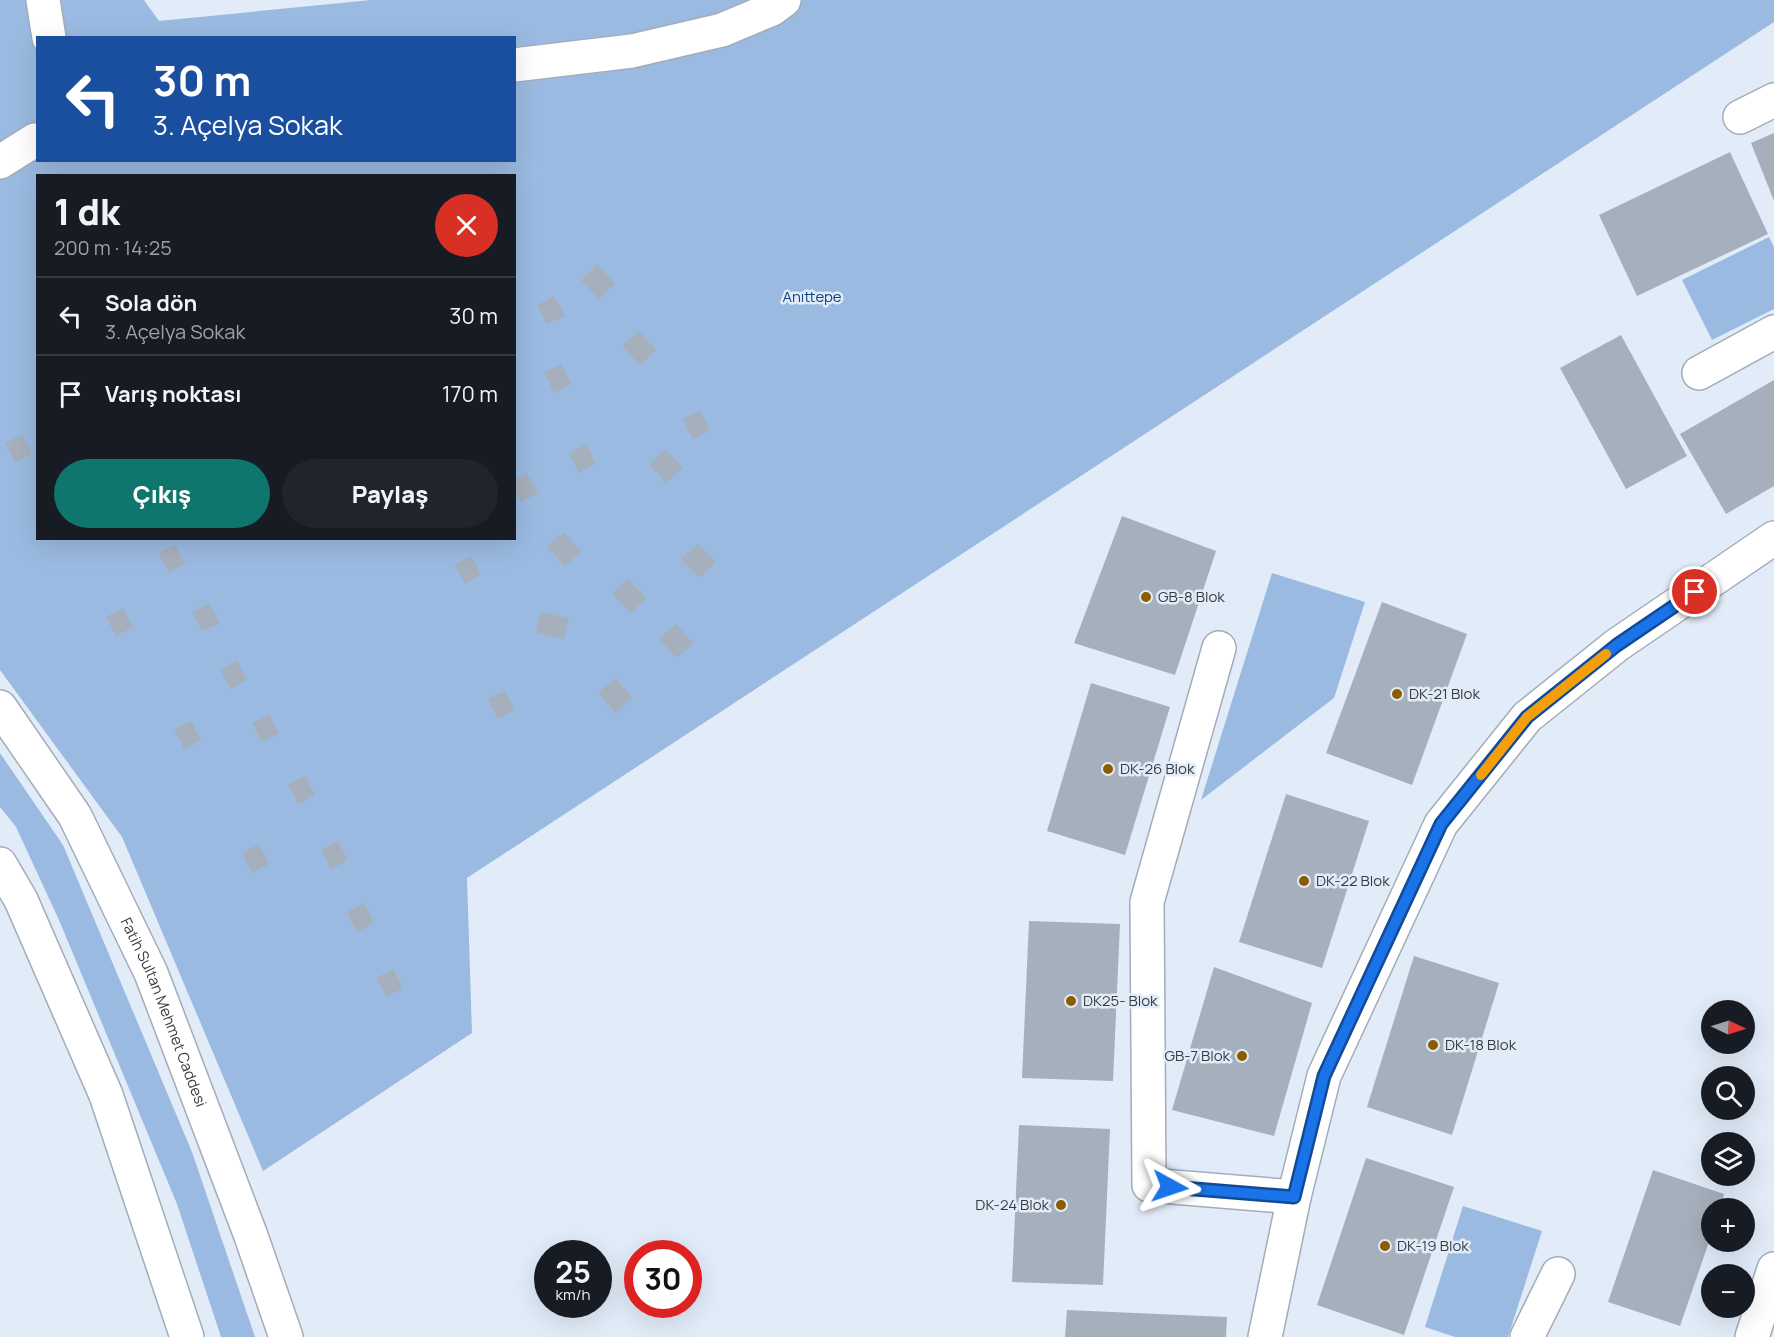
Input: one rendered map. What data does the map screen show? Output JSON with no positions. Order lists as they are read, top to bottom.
{
  "streets": {
    "street": ["Fatih Sultan Mehmet Caddesi"]
  },
  "parks": ["Anıttepe"],
  "places": [
    "GB-8 Blok",
    "DK-21 Blok",
    "DK-26 Blok",
    "DK-22 Blok",
    "DK25- Blok",
    "DK-18 Blok",
    "GB-7 Blok",
    "DK-24 Blok",
    "DK-19 Blok"
  ],
  "north": "right",
  "page": {
    "turn": ["30 m", "3. Açelya Sokak"],
    "heading": ["1 dk", "200 m · 14:25"],
    "list": [
      {
        "name": "Sola dön",
        "note": "3. Açelya Sokak",
        "value": "30 m"
      },
      {
        "name": "Varış noktası",
        "value": "170 m"
      }
    ],
    "buttons": ["Çıkış", "Paylaş"],
    "map_buttons": ["+", "−"],
    "speed": "25 km/h",
    "limit": "30"
  }
}
